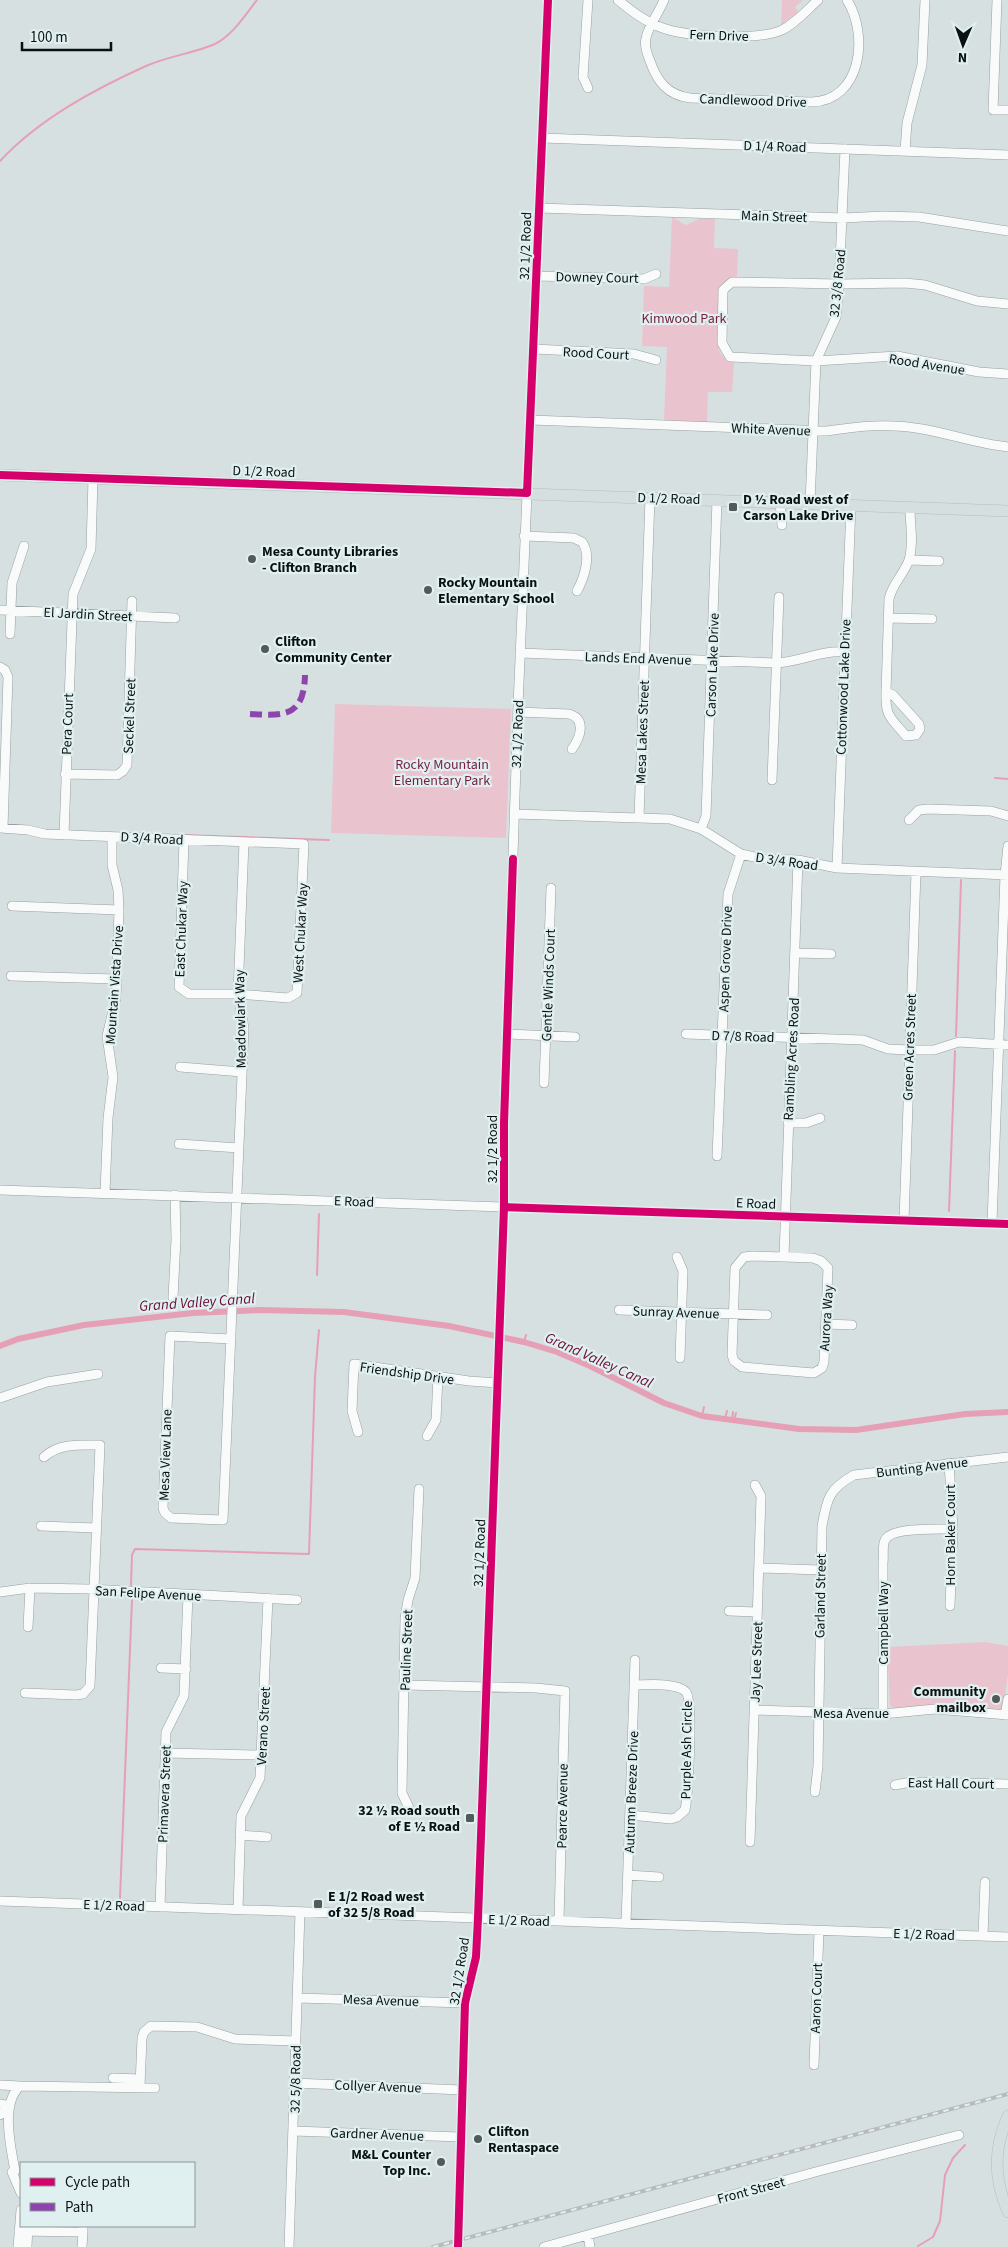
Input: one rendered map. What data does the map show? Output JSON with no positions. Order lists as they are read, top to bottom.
{
  "streets": {
    "main road": ["D 1/2 Road"],
    "street": [
      "Fern Drive",
      "Candlewood Drive",
      "D 1/4 Road",
      "Main Street",
      "32 1/2 Road",
      "Downey Court",
      "32 3/8 Road",
      "Rood Court",
      "Rood Avenue",
      "White Avenue",
      "El Jardin Street",
      "Lands End Avenue",
      "Carson Lake Drive",
      "Cottonwood Lake Drive",
      "Seckel Street",
      "Pera Court",
      "Mesa Lakes Street",
      "D 3/4 Road",
      "East Chukar Way",
      "West Chukar Way",
      "Aspen Grove Drive",
      "Mountain Vista Drive",
      "Gentle Winds Court",
      "Meadowlark Way",
      "D 7/8 Road",
      "Green Acres Street",
      "Rambling Acres Road",
      "E Road",
      "Sunray Avenue",
      "Aurora Way",
      "Friendship Drive",
      "Mesa View Lane",
      "Bunting Avenue",
      "Horn Baker Court",
      "San Felipe Avenue",
      "Garland Street",
      "Campbell Way",
      "Pauline Street",
      "Jay Lee Street",
      "Mesa Avenue",
      "Verano Street",
      "Purple Ash Circle",
      "East Hall Court",
      "Autumn Breeze Drive",
      "Primavera Street",
      "Pearce Avenue",
      "E 1/2 Road",
      "Aaron Court",
      "32 5/8 Road",
      "Collyer Avenue",
      "Gardner Avenue",
      "Front Street"
    ]
  },
  "crossings": [
    ["Fern Drive", "Candlewood Drive"],
    ["D 1/4 Road", "32 1/2 Road"],
    ["D 1/4 Road", "32 3/8 Road"],
    ["Main Street", "32 1/2 Road"],
    ["Main Street", "32 3/8 Road"],
    ["32 1/2 Road", "Downey Court"],
    ["32 1/2 Road", "Rood Court"],
    ["32 1/2 Road", "White Avenue"],
    ["32 1/2 Road", "D 1/2 Road"],
    ["32 1/2 Road", "Lands End Avenue"],
    ["32 1/2 Road", "D 3/4 Road"],
    ["32 1/2 Road", "E Road"],
    ["32 1/2 Road", "Friendship Drive"],
    ["32 1/2 Road", "Mesa Avenue"],
    ["32 1/2 Road", "Pearce Avenue"],
    ["32 1/2 Road", "E 1/2 Road"],
    ["32 1/2 Road", "Collyer Avenue"],
    ["32 1/2 Road", "Gardner Avenue"],
    ["32 3/8 Road", "Rood Avenue"],
    ["32 3/8 Road", "White Avenue"],
    ["32 3/8 Road", "D 1/2 Road"],
    ["D 1/2 Road", "Carson Lake Drive"],
    ["D 1/2 Road", "Cottonwood Lake Drive"],
    ["D 1/2 Road", "Pera Court"],
    ["D 1/2 Road", "Mesa Lakes Street"],
    ["El Jardin Street", "Seckel Street"],
    ["El Jardin Street", "Pera Court"],
    ["Lands End Avenue", "Carson Lake Drive"],
    ["Lands End Avenue", "Cottonwood Lake Drive"],
    ["Lands End Avenue", "Mesa Lakes Street"],
    ["Carson Lake Drive", "D 3/4 Road"],
    ["Cottonwood Lake Drive", "D 3/4 Road"],
    ["Seckel Street", "Pera Court"],
    ["Pera Court", "D 3/4 Road"],
    ["Mesa Lakes Street", "D 3/4 Road"],
    ["D 3/4 Road", "East Chukar Way"],
    ["D 3/4 Road", "West Chukar Way"],
    ["D 3/4 Road", "Aspen Grove Drive"],
    ["D 3/4 Road", "Mountain Vista Drive"],
    ["D 3/4 Road", "Meadowlark Way"],
    ["D 3/4 Road", "Green Acres Street"],
    ["D 3/4 Road", "Rambling Acres Road"],
    ["East Chukar Way", "West Chukar Way"],
    ["East Chukar Way", "Meadowlark Way"],
    ["West Chukar Way", "Meadowlark Way"],
    ["Aspen Grove Drive", "D 7/8 Road"],
    ["Mountain Vista Drive", "E Road"],
    ["Meadowlark Way", "E Road"],
    ["Meadowlark Way", "Mesa View Lane"],
    ["D 7/8 Road", "Green Acres Street"],
    ["D 7/8 Road", "Rambling Acres Road"],
    ["Green Acres Street", "E Road"],
    ["Rambling Acres Road", "E Road"],
    ["Rambling Acres Road", "Sunray Avenue"],
    ["Rambling Acres Road", "Aurora Way"],
    ["Sunray Avenue", "Aurora Way"],
    ["Bunting Avenue", "Horn Baker Court"],
    ["Bunting Avenue", "Garland Street"],
    ["Horn Baker Court", "Campbell Way"],
    ["San Felipe Avenue", "Verano Street"],
    ["San Felipe Avenue", "Primavera Street"],
    ["Garland Street", "Mesa Avenue"],
    ["Campbell Way", "Mesa Avenue"],
    ["Jay Lee Street", "Mesa Avenue"],
    ["Mesa Avenue", "32 5/8 Road"],
    ["Verano Street", "E 1/2 Road"],
    ["Purple Ash Circle", "Autumn Breeze Drive"],
    ["Autumn Breeze Drive", "E 1/2 Road"],
    ["Primavera Street", "E 1/2 Road"],
    ["Pearce Avenue", "E 1/2 Road"],
    ["E 1/2 Road", "Aaron Court"],
    ["E 1/2 Road", "32 5/8 Road"],
    ["32 5/8 Road", "Collyer Avenue"],
    ["32 5/8 Road", "Gardner Avenue"]
  ],
  "water": ["Grand Valley Canal"],
  "parks": ["Kimwood Park", "Rocky Mountain Elementary Park"],
  "places": {
    "transit": ["D ½ Road west of Carson Lake Drive", "32 ½ Road south of E ½ Road", "E 1/2 Road west of 32 5/8 Road"],
    "other": [
      "Mesa County Libraries - Clifton Branch",
      "Rocky Mountain Elementary School",
      "Clifton Community Center",
      "Community mailbox",
      "Clifton Rentaspace",
      "M&L Counter Top Inc."
    ]
  },
  "legend": ["Cycle path", "Path"],
  "scale_bar": "100 m",
  "north": "bottom"
}
